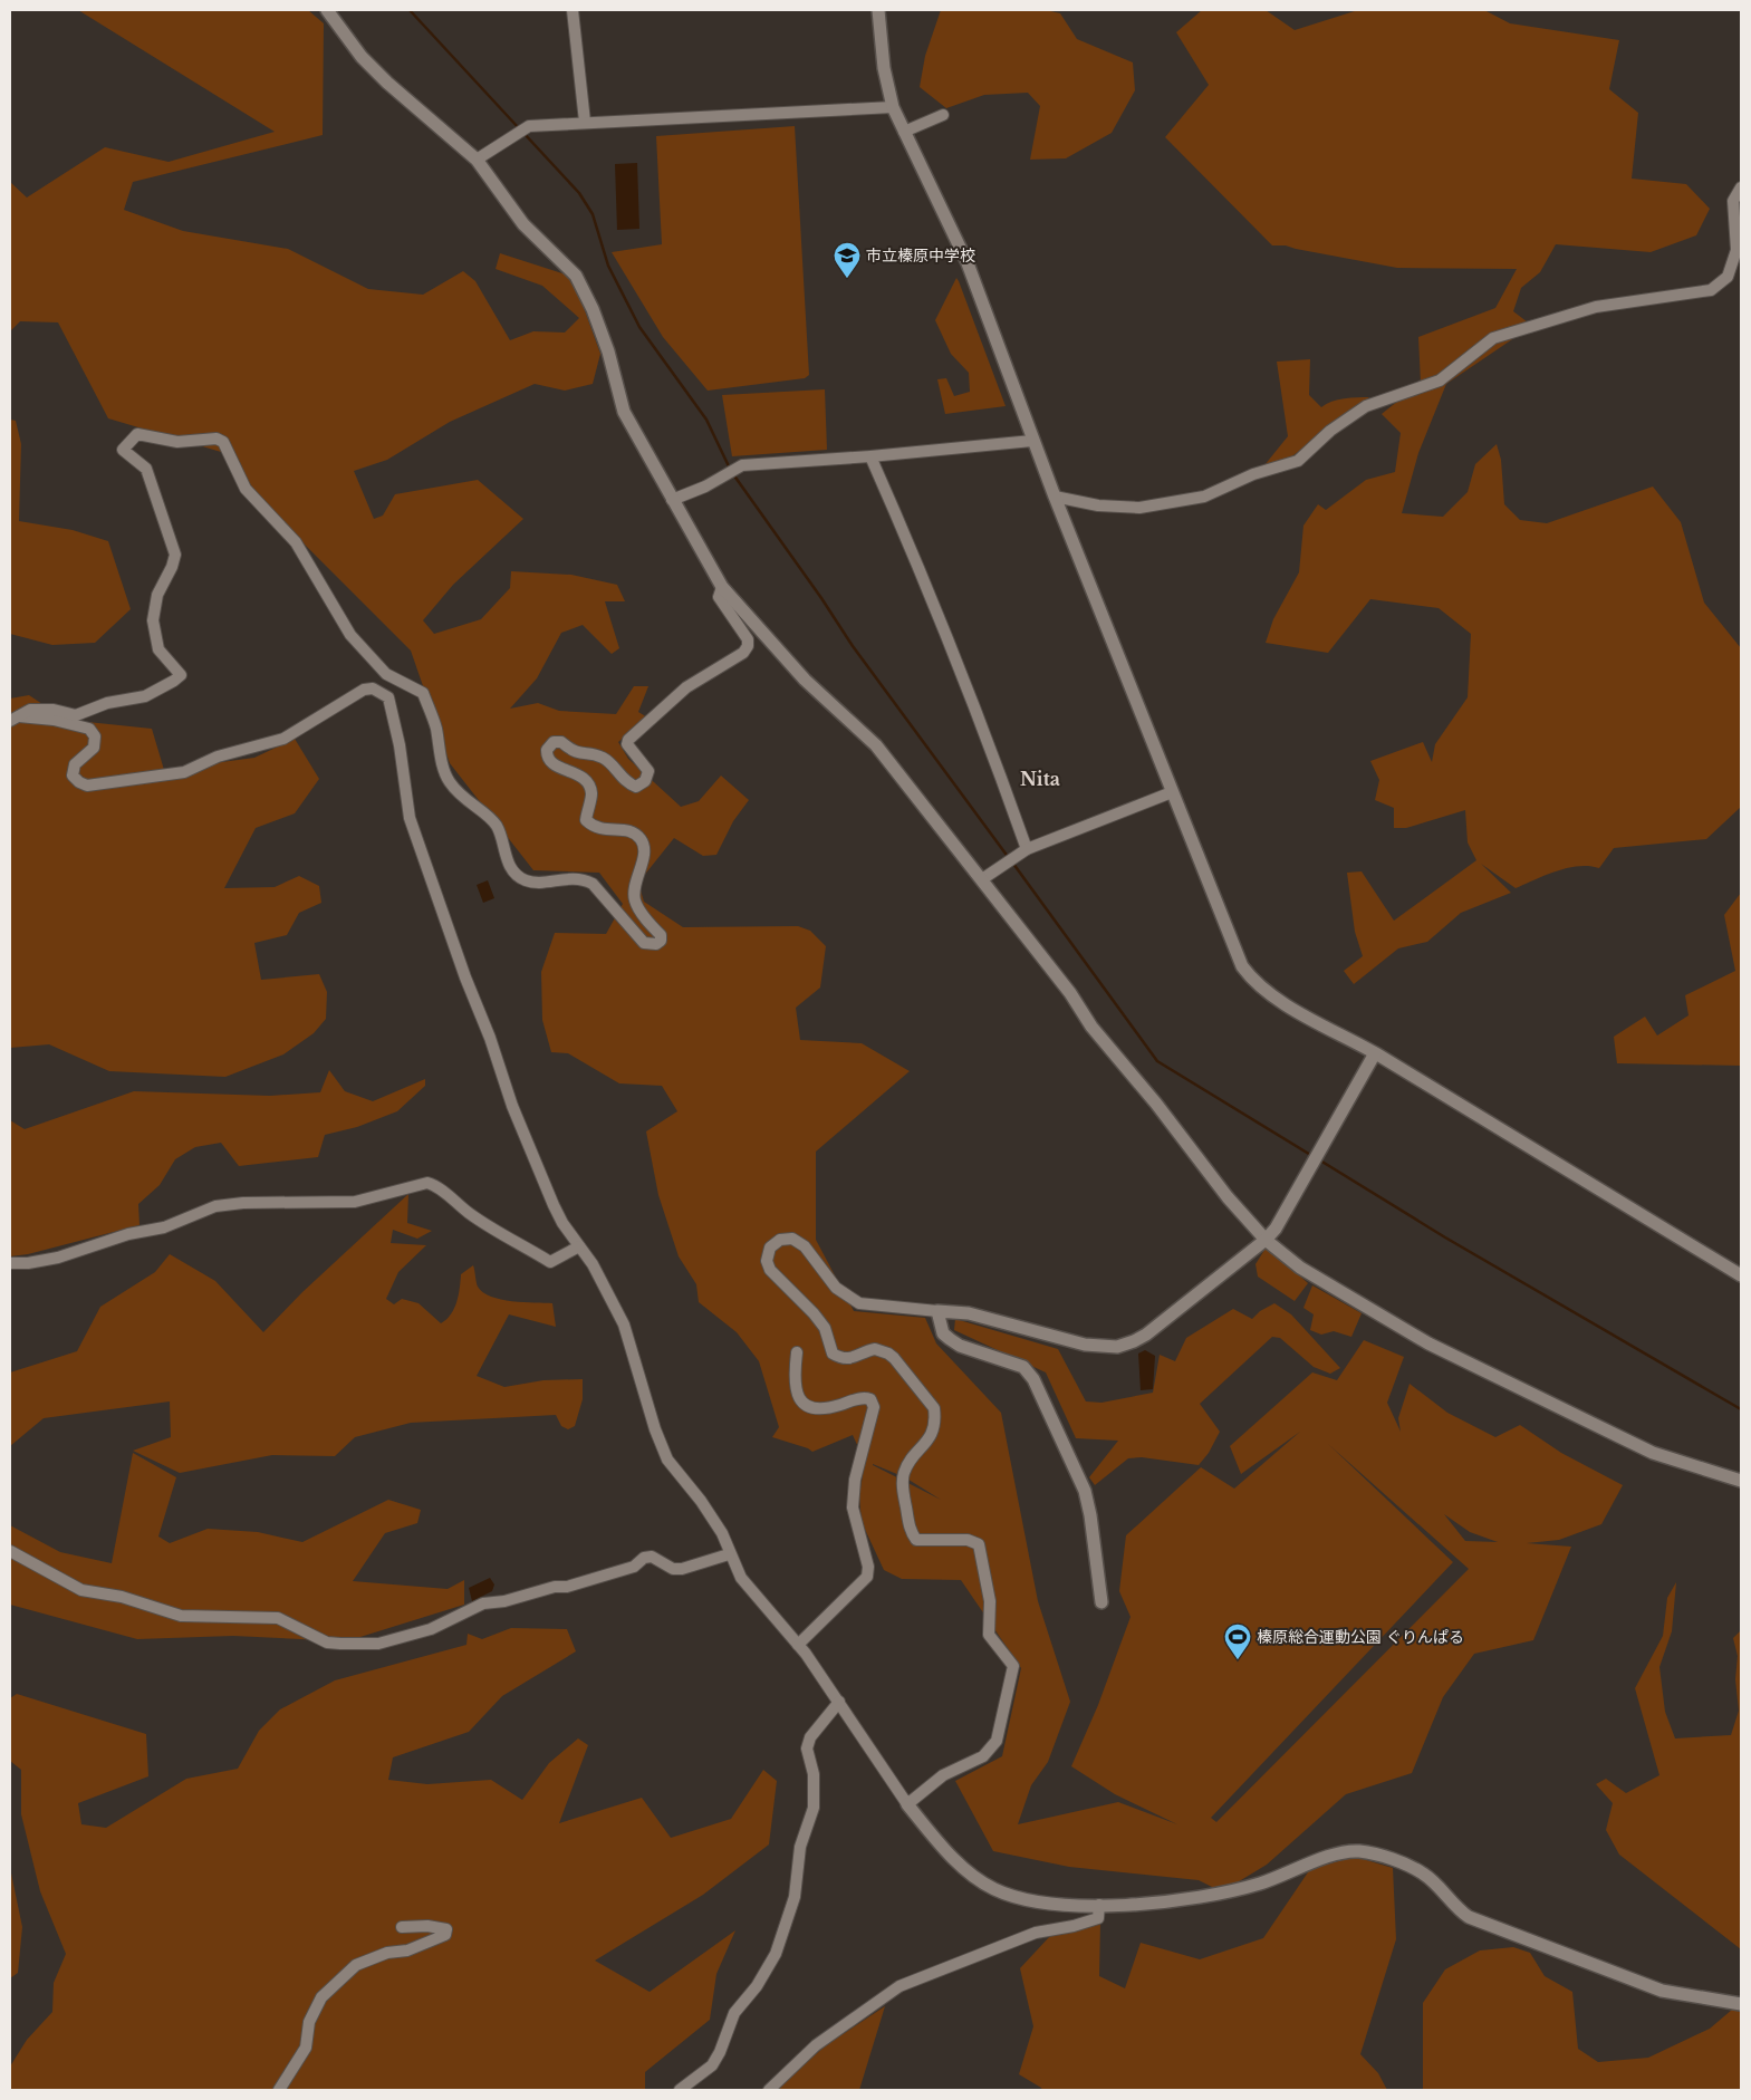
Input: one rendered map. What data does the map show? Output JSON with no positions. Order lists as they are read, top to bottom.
{
  "districts": ["Nita"],
  "places": {
    "school or university": ["市立榛原中学校"],
    "sports": ["榛原総合運動公園 ぐりんぱる"]
  }
}
